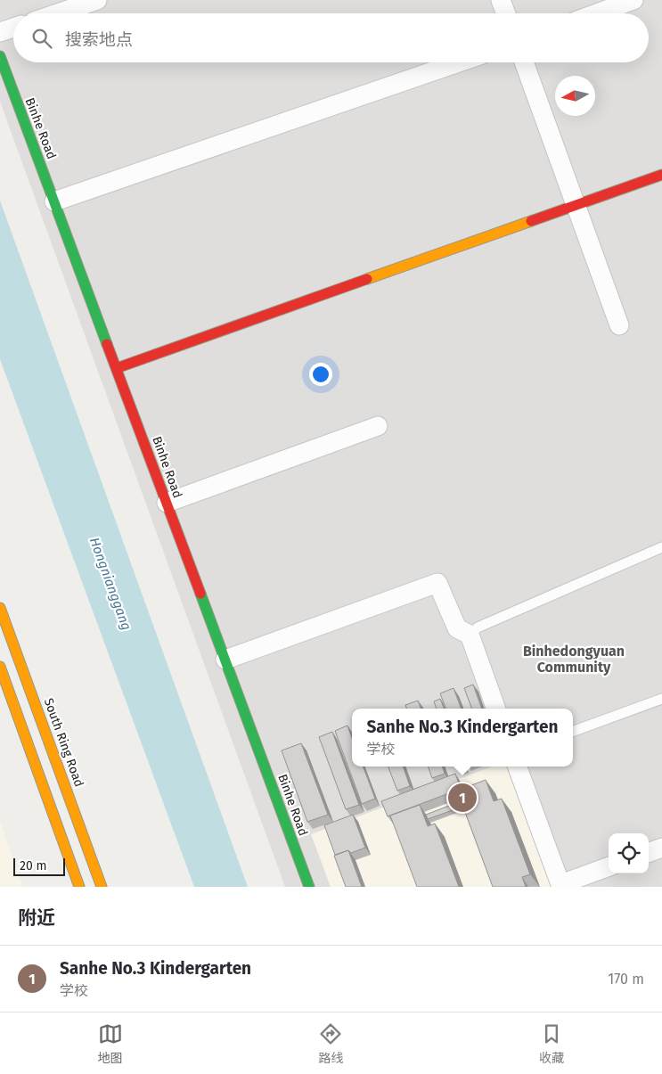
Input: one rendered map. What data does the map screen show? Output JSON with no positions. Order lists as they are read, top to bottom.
{
  "streets": {
    "street": ["Binhe Road", "South Ring Road"]
  },
  "districts": ["Binhedongyuan Community"],
  "water": ["Hongnianggang"],
  "scale_bar": "20 m",
  "north": "left",
  "page": {
    "search": "搜索地点",
    "popup": ["Sanhe No.3 Kindergarten", "学校"],
    "pins": "1",
    "scale": "20 m",
    "heading": "附近",
    "list": [
      {
        "mark": "1",
        "name": "Sanhe No.3 Kindergarten",
        "note": "学校",
        "value": "170 m"
      }
    ],
    "nav": ["地图", "路线", "收藏"]
  }
}
